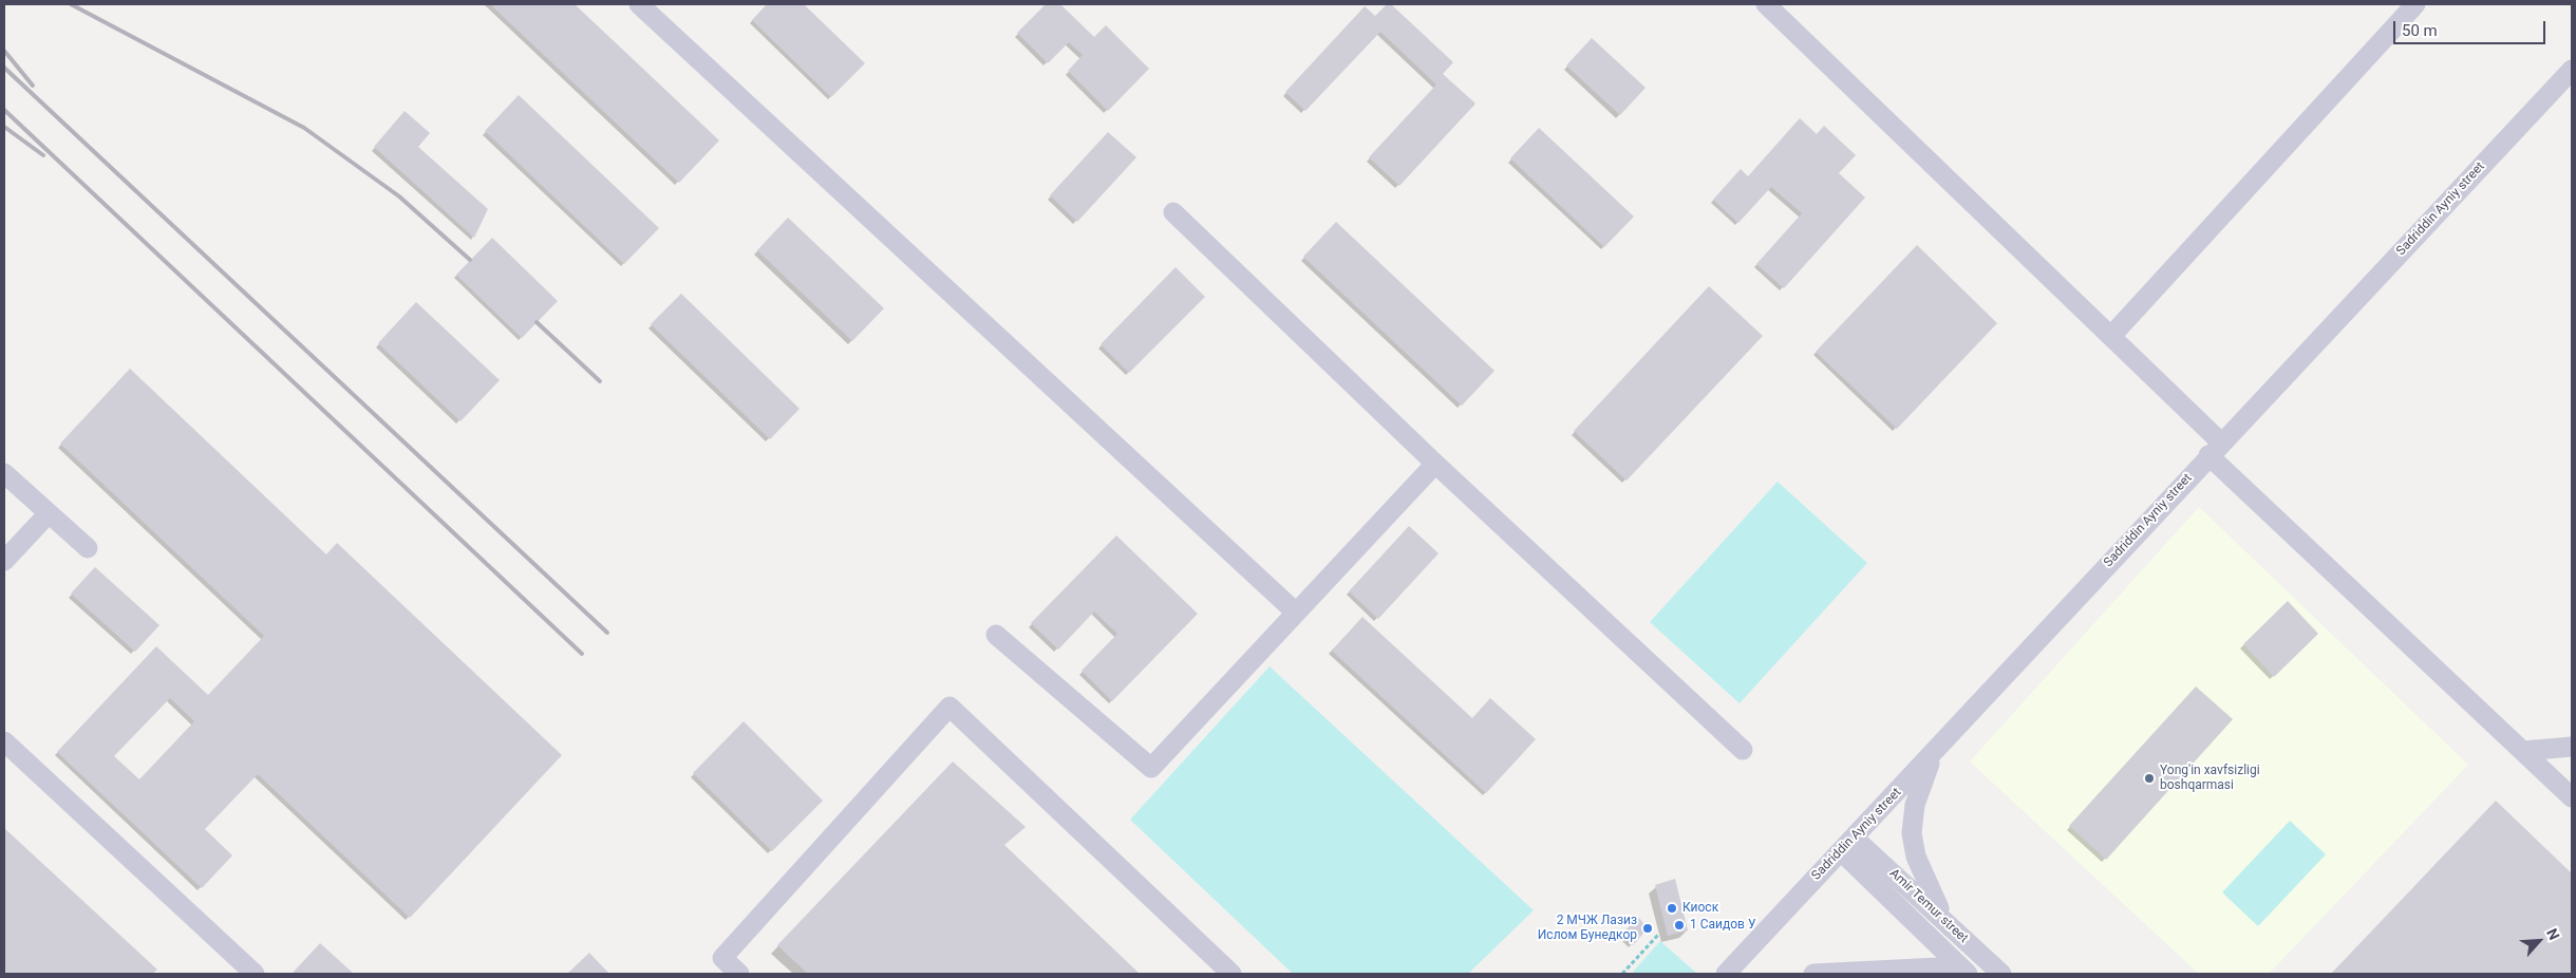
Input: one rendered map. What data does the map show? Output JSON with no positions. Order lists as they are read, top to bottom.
{
  "streets": {
    "street": ["Sadriddin Ayniy street", "Amir Temur street"]
  },
  "crossings": [
    ["Sadriddin Ayniy street", "Amir Temur street"]
  ],
  "places": [
    "Yong'in xavfsizligi boshqarmasi",
    "Киоск",
    "1 Саидов У",
    "2 МЧЖ Лазиз Ислом Бунедкор"
  ],
  "scale_bar": "50 m",
  "north": "top right"
}
